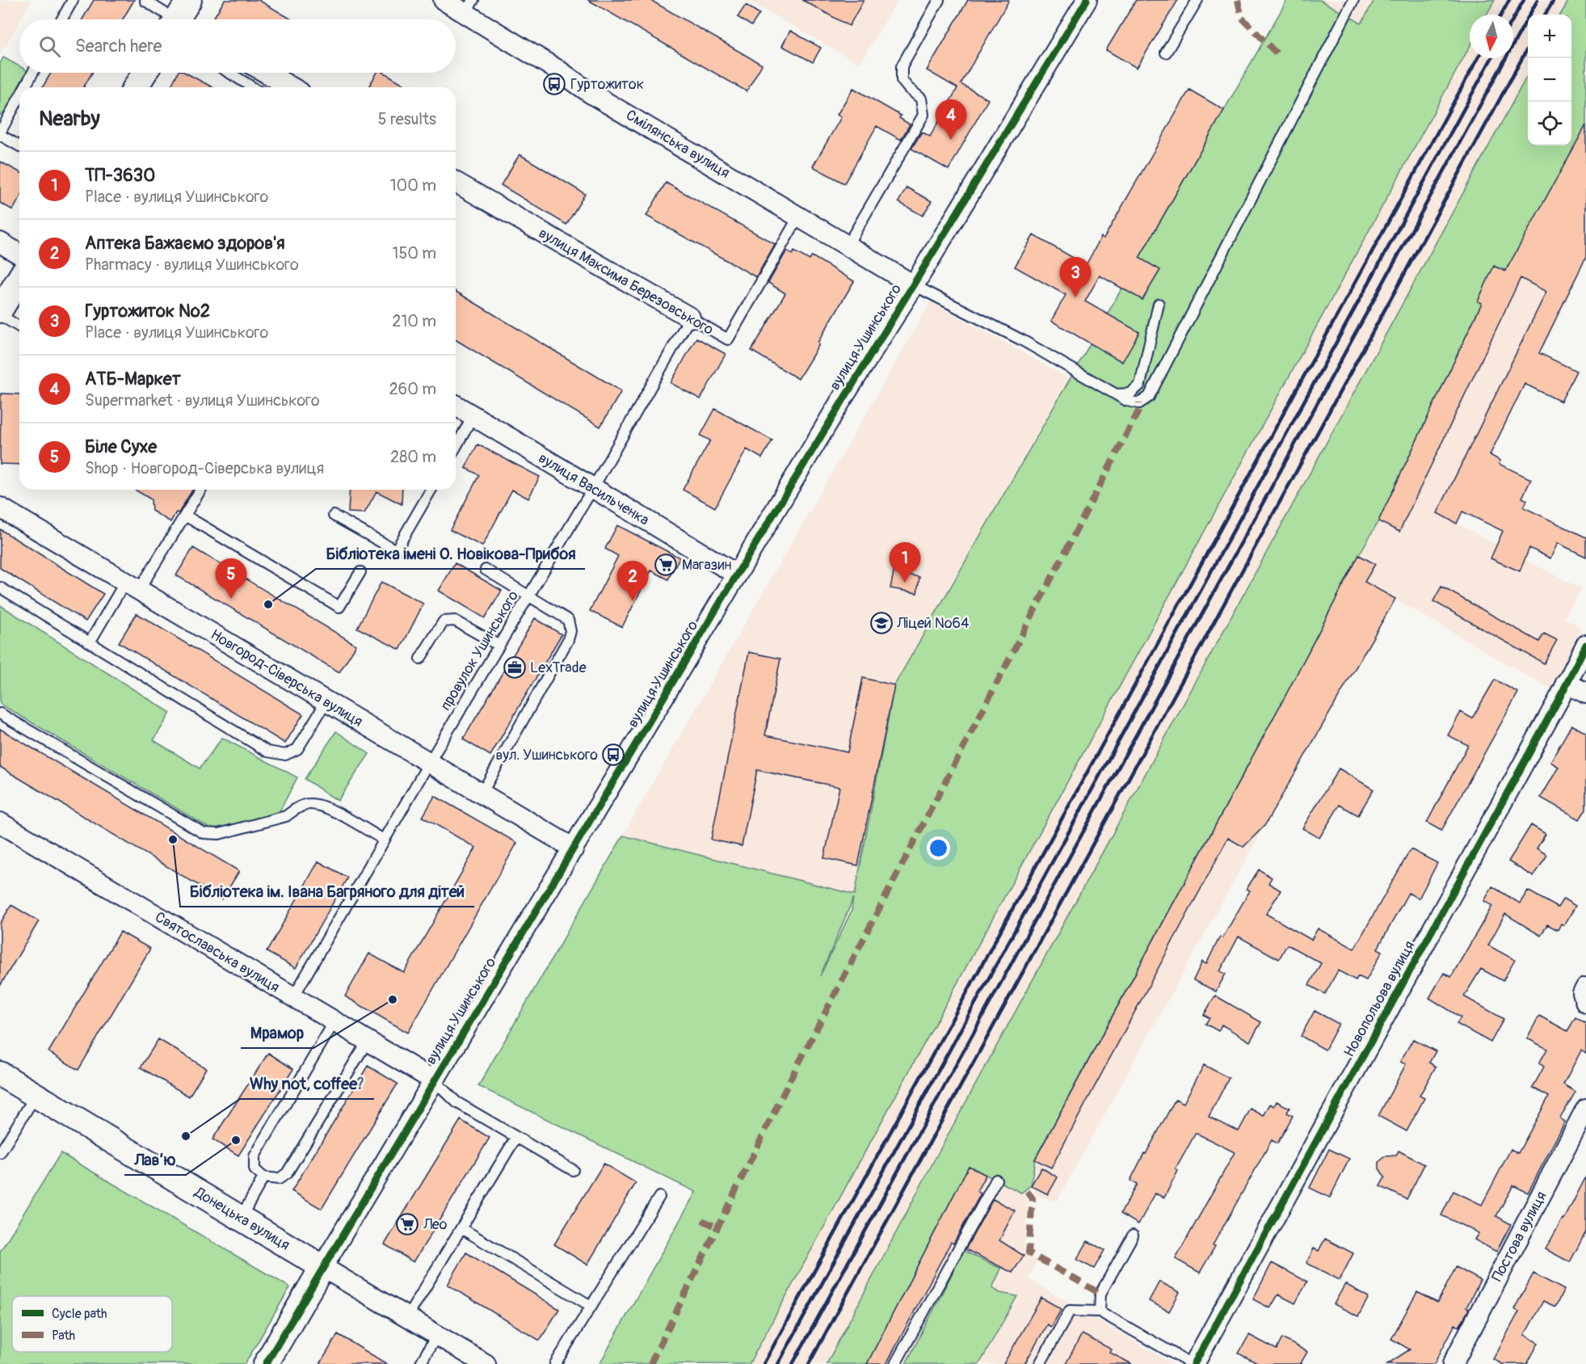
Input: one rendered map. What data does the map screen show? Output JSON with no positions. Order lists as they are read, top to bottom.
{
  "streets": {
    "street": [
      "Смілянська вулиця",
      "вулиця Максима Березовського",
      "вулиця Ушинського",
      "вулиця Васильченка",
      "Новгород-Сіверська вулиця",
      "Святославська вулиця",
      "Новопольова вулиця",
      "Донецька вулиця",
      "Постова вулиця"
    ],
    "lane": ["провулок Ушинського"]
  },
  "crossings": [
    ["Смілянська вулиця", "вулиця Максима Березовського"],
    ["Смілянська вулиця", "вулиця Ушинського"],
    ["вулиця Максима Березовського", "провулок Ушинського"],
    ["вулиця Ушинського", "вулиця Васильченка"],
    ["вулиця Ушинського", "Новгород-Сіверська вулиця"],
    ["вулиця Ушинського", "Святославська вулиця"],
    ["вулиця Ушинського", "Донецька вулиця"],
    ["вулиця Васильченка", "провулок Ушинського"],
    ["провулок Ушинського", "Новгород-Сіверська вулиця"],
    ["провулок Ушинського", "Святославська вулиця"]
  ],
  "places": {
    "bus stop": ["Гуртожиток", "вул. Ушинського"],
    "supermarket": ["Магазин", "Лео"],
    "other": [
      "Бібліотека імені О. Новікова-Прибоя",
      "Бібліотека ім. Івана Багряного для дітей",
      "Мрамор",
      "Why not, coffee?",
      "Лав’ю"
    ],
    "school or university": ["Ліцей №64"],
    "office": ["LexTrade"]
  },
  "legend": ["Cycle path", "Path"],
  "north": "bottom",
  "page": {
    "map_buttons": ["+", "−"],
    "search": "Search here",
    "heading": ["Nearby", "5 results"],
    "pins": [
      "4",
      "3",
      "1",
      "5",
      "2"
    ],
    "list": [
      {
        "mark": "1",
        "name": "ТП-3630",
        "note": "Place · вулиця Ушинського",
        "value": "100 m"
      },
      {
        "mark": "2",
        "name": "Аптека Бажаємо здоров'я",
        "note": "Pharmacy · вулиця Ушинського",
        "value": "150 m"
      },
      {
        "mark": "3",
        "name": "Гуртожиток №2",
        "note": "Place · вулиця Ушинського",
        "value": "210 m"
      },
      {
        "mark": "4",
        "name": "АТБ-Маркет",
        "note": "Supermarket · вулиця Ушинського",
        "value": "260 m"
      },
      {
        "mark": "5",
        "name": "Біле Сухе",
        "note": "Shop · Новгород-Сіверська вулиця",
        "value": "280 m"
      }
    ]
  }
}
